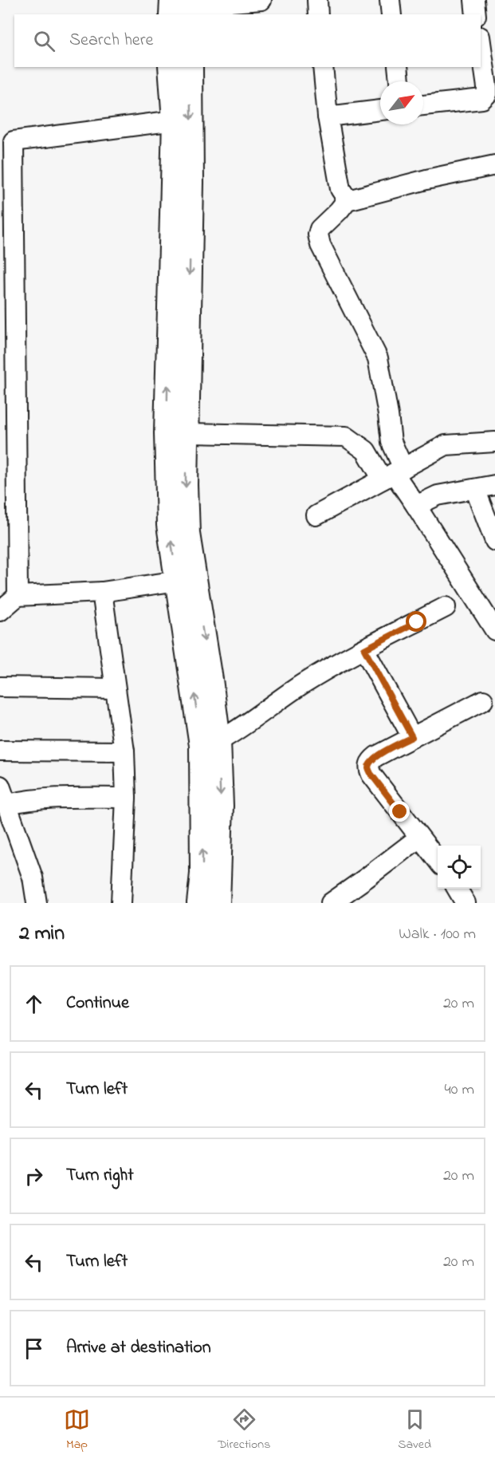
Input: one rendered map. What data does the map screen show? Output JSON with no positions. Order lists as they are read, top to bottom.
{
  "north": "top right",
  "page": {
    "search": "Search here",
    "heading": ["2 min", "Walk · 100 m"],
    "list": [
      ["Continue", "20 m"],
      ["Turn left", "40 m"],
      ["Turn right", "20 m"],
      ["Turn left", "20 m"],
      "Arrive at destination"
    ],
    "nav": ["Map", "Directions", "Saved"]
  }
}
